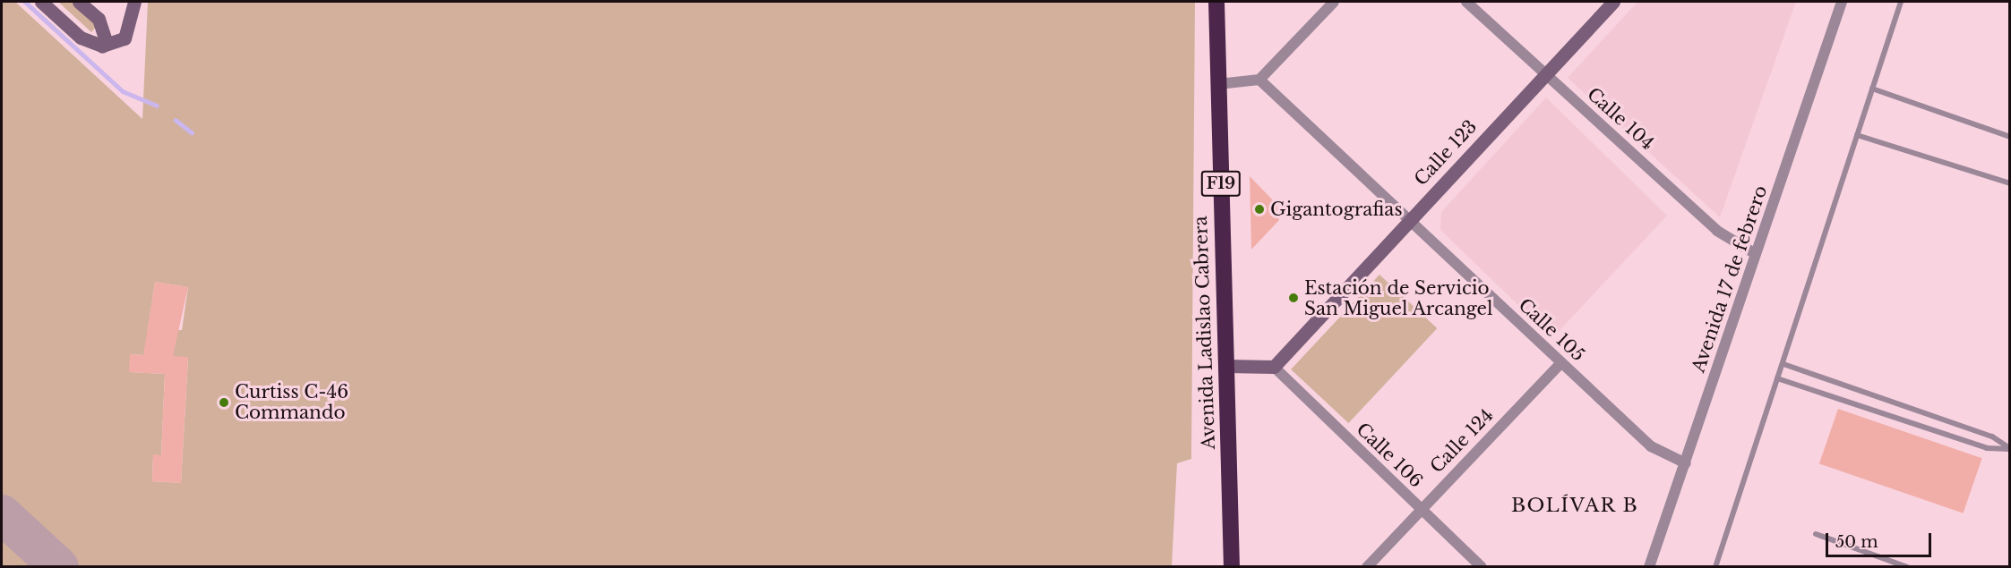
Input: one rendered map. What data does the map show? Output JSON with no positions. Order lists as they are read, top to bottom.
{
  "streets": {
    "highway": ["F19", "Avenida Ladislao Cabrera"],
    "street": [
      "Calle 104",
      "Calle 123",
      "Avenida 17 de febrero",
      "Calle 105",
      "Calle 124",
      "Calle 106"
    ]
  },
  "crossings": [
    ["Calle 104", "Calle 123"],
    ["Calle 104", "Avenida 17 de febrero"],
    ["Calle 123", "Calle 105"],
    ["Calle 123", "Calle 106"],
    ["Avenida 17 de febrero", "Calle 105"],
    ["Calle 105", "Calle 124"],
    ["Calle 124", "Calle 106"]
  ],
  "districts": ["BOLÍVAR B"],
  "places": ["Gigantografias", "Estación de Servicio San Miguel Arcangel", "Curtiss C-46 Commando"],
  "scale_bar": "50 m"
}
